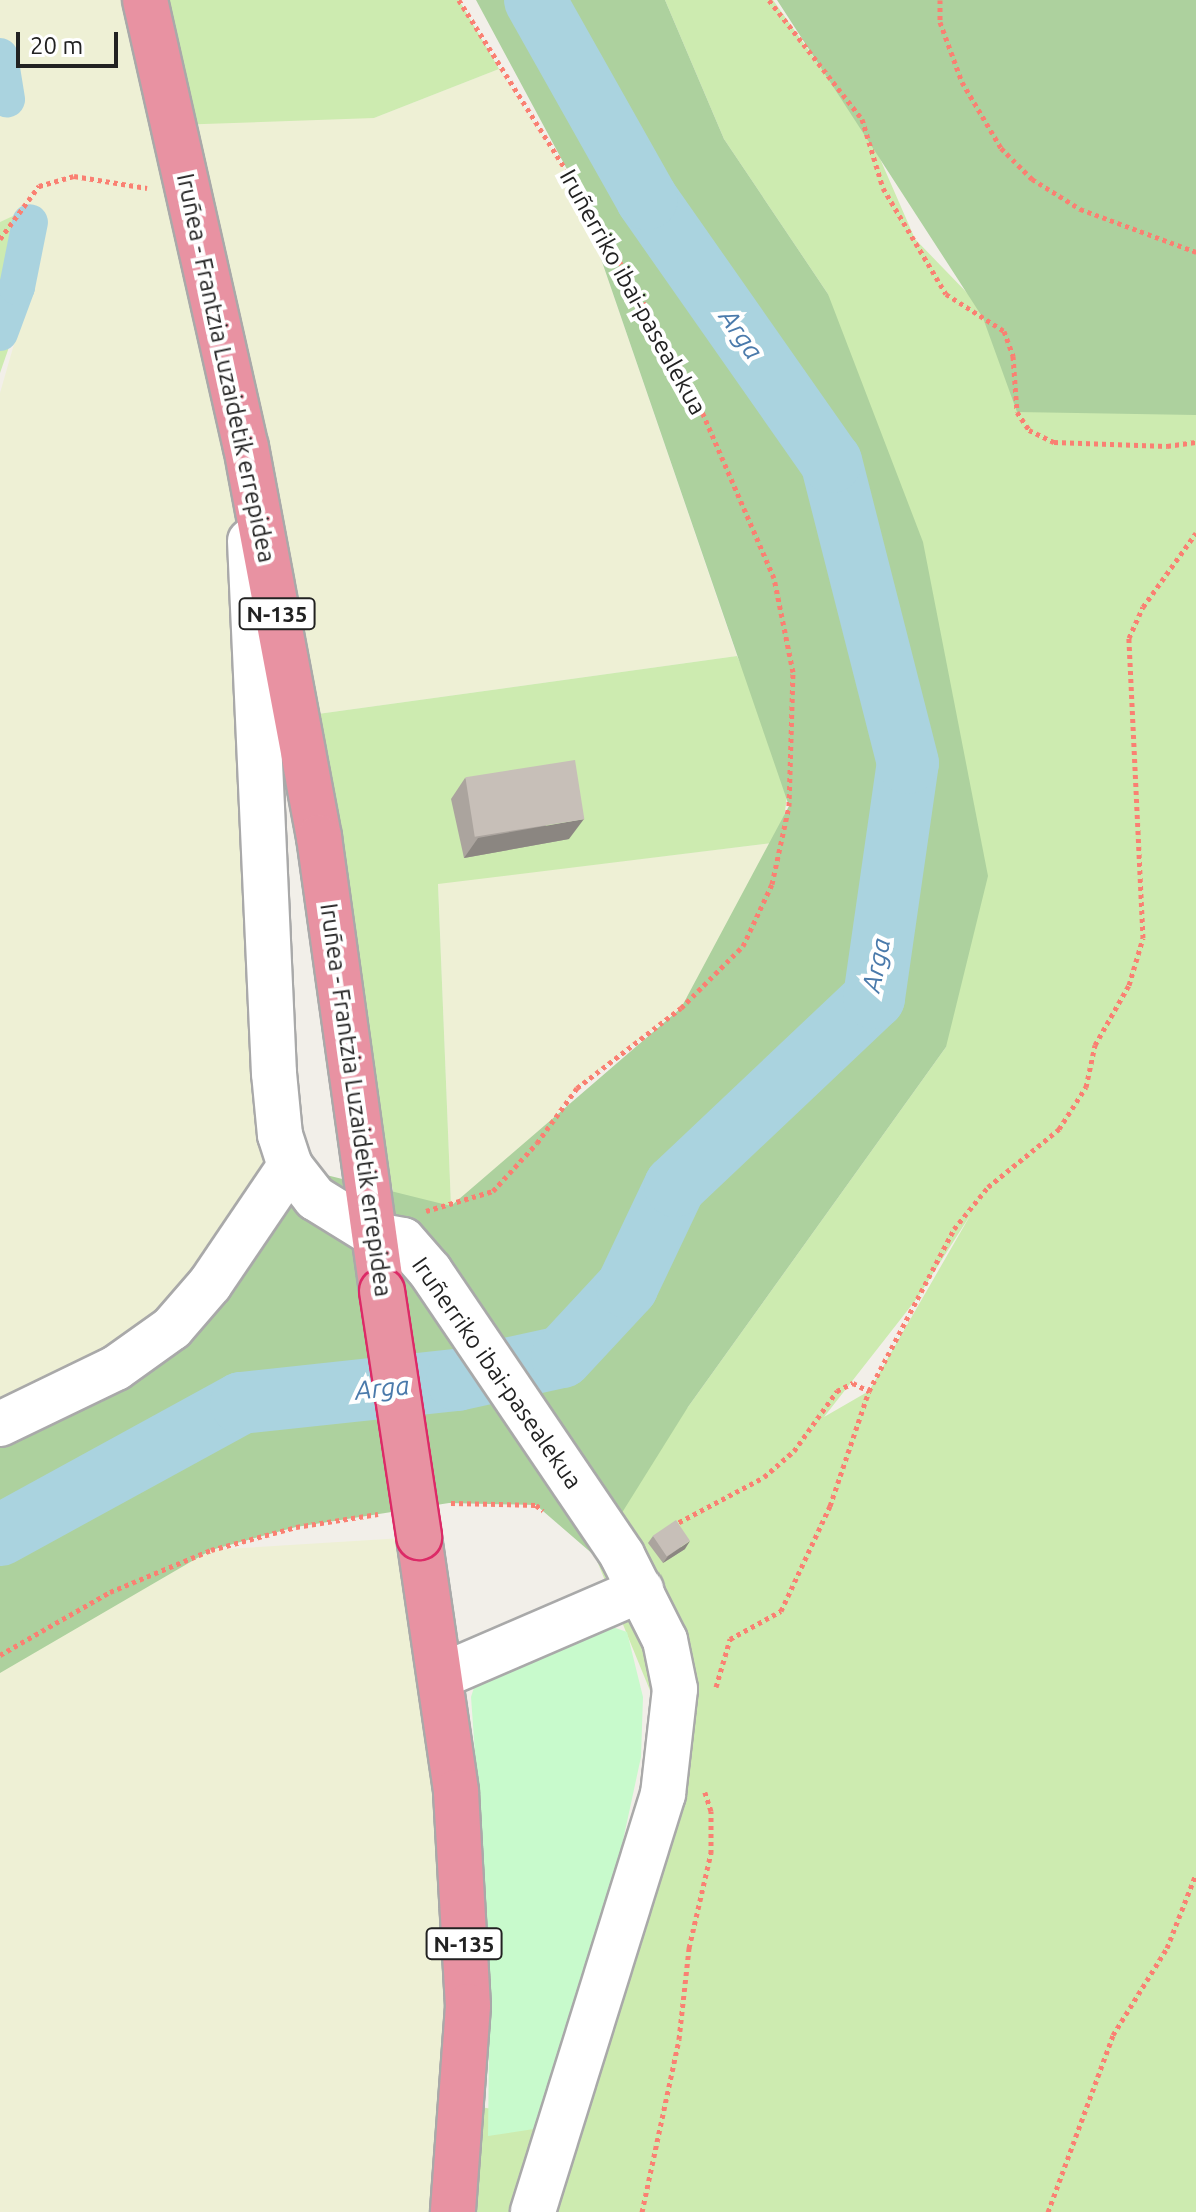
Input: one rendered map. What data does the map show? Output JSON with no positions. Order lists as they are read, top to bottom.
{
  "streets": {
    "highway": ["Iruñea - Frantzia Luzaidetik errepidea", "N-135"],
    "lane": ["Iruñerriko ibai-pasealekua"]
  },
  "crossings": [
    ["Iruñerriko ibai-pasealekua", "Iruñea - Frantzia Luzaidetik errepidea"]
  ],
  "water": ["Arga"],
  "scale_bar": "20 m"
}
